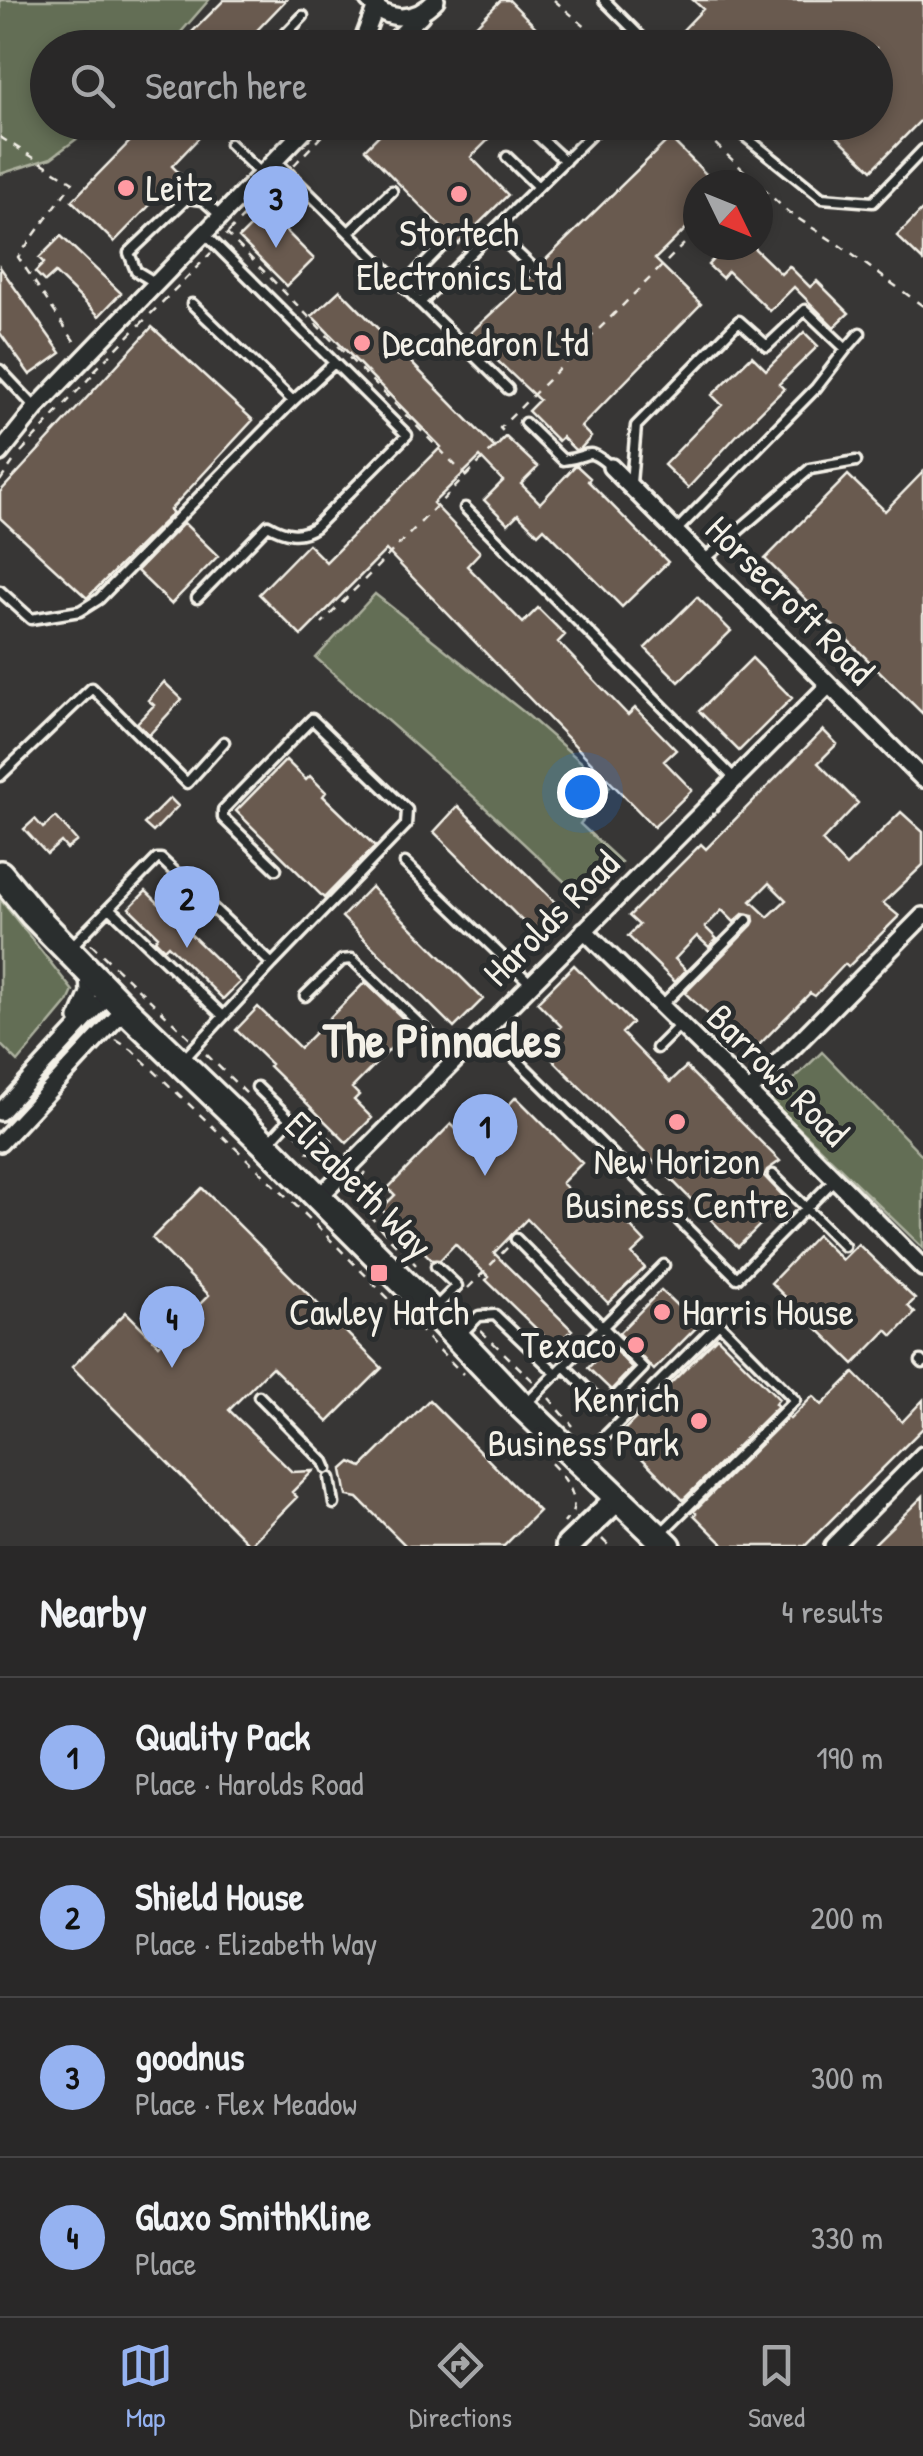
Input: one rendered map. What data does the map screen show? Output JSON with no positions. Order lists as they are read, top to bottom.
{
  "streets": {
    "main road": ["Elizabeth Way"],
    "street": ["Horsecroft Road", "Harolds Road", "Barrows Road"]
  },
  "crossings": [
    ["Horsecroft Road", "Harolds Road"],
    ["Harolds Road", "Barrows Road"],
    ["Harolds Road", "Elizabeth Way"]
  ],
  "districts": ["The Pinnacles"],
  "places": {
    "other": [
      "Leitz",
      "Stortech Electronics Ltd",
      "Decahedron Ltd",
      "New Horizon Business Centre",
      "Harris House",
      "Texaco",
      "Kenrich Business Park"
    ],
    "transit": ["Cawley Hatch"]
  },
  "north": "bottom right",
  "page": {
    "search": "Search here",
    "pins": [
      "3",
      "2",
      "1",
      "4"
    ],
    "heading": ["Nearby", "4 results"],
    "list": [
      {
        "mark": "1",
        "name": "Quality Pack",
        "note": "Place · Harolds Road",
        "value": "190 m"
      },
      {
        "mark": "2",
        "name": "Shield House",
        "note": "Place · Elizabeth Way",
        "value": "200 m"
      },
      {
        "mark": "3",
        "name": "goodnus",
        "note": "Place · Flex Meadow",
        "value": "300 m"
      },
      {
        "mark": "4",
        "name": "Glaxo SmithKline",
        "note": "Place",
        "value": "330 m"
      }
    ],
    "nav": ["Map", "Directions", "Saved"]
  }
}
